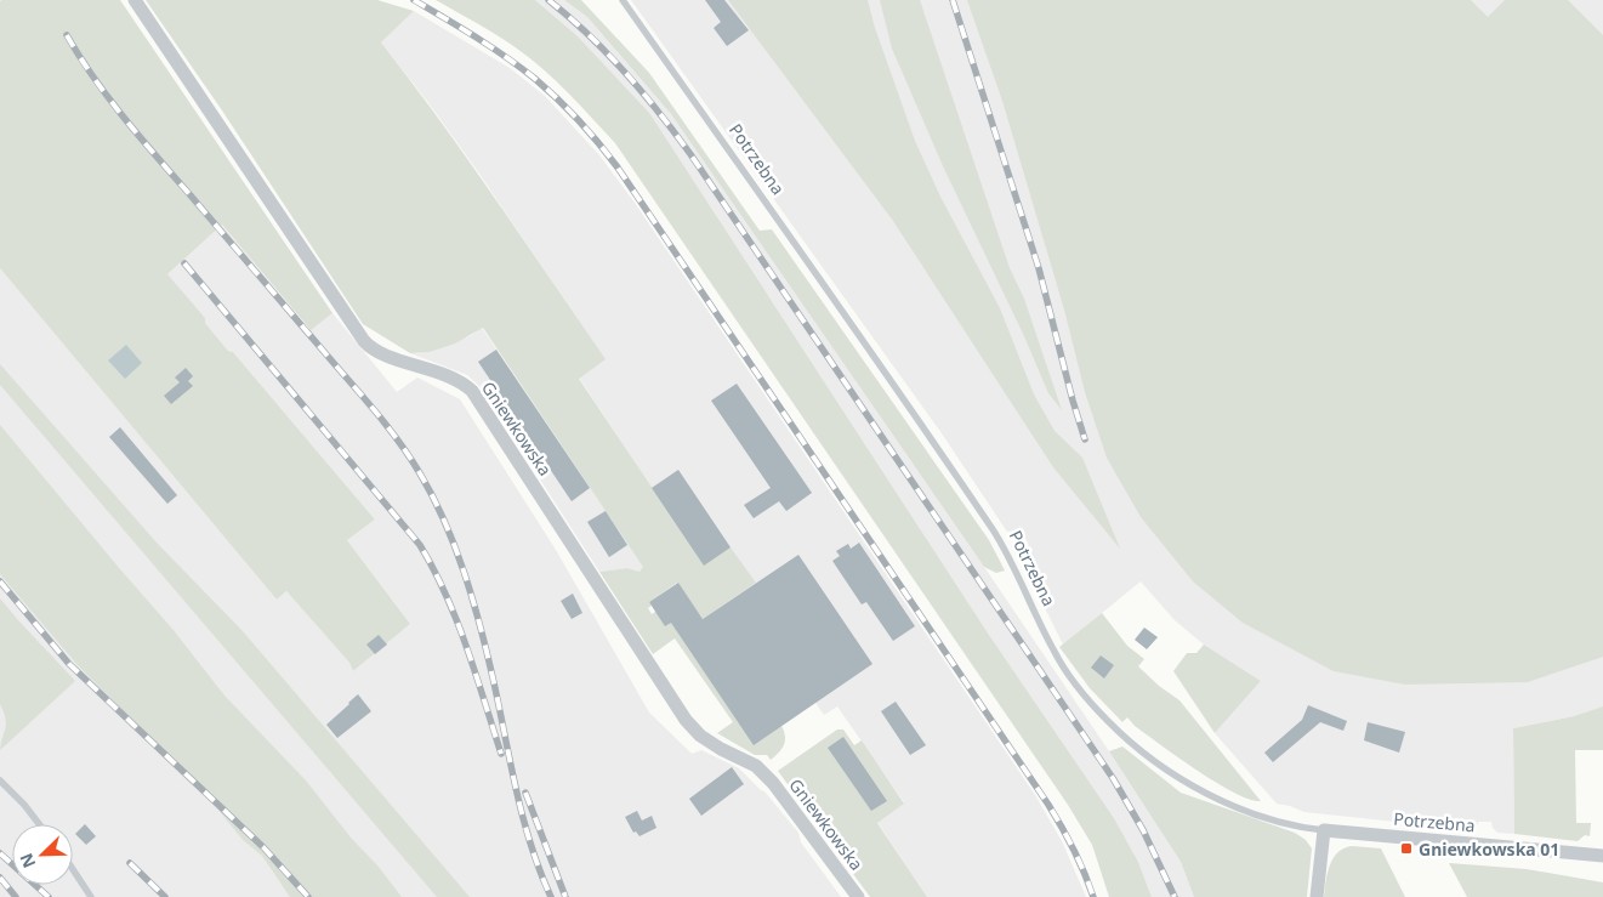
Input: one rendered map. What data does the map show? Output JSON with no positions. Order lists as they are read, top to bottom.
{
  "streets": {
    "street": ["Potrzebna", "Gniewkowska"]
  },
  "places": {
    "transit": ["Gniewkowska 01"]
  },
  "north": "bottom left"
}
